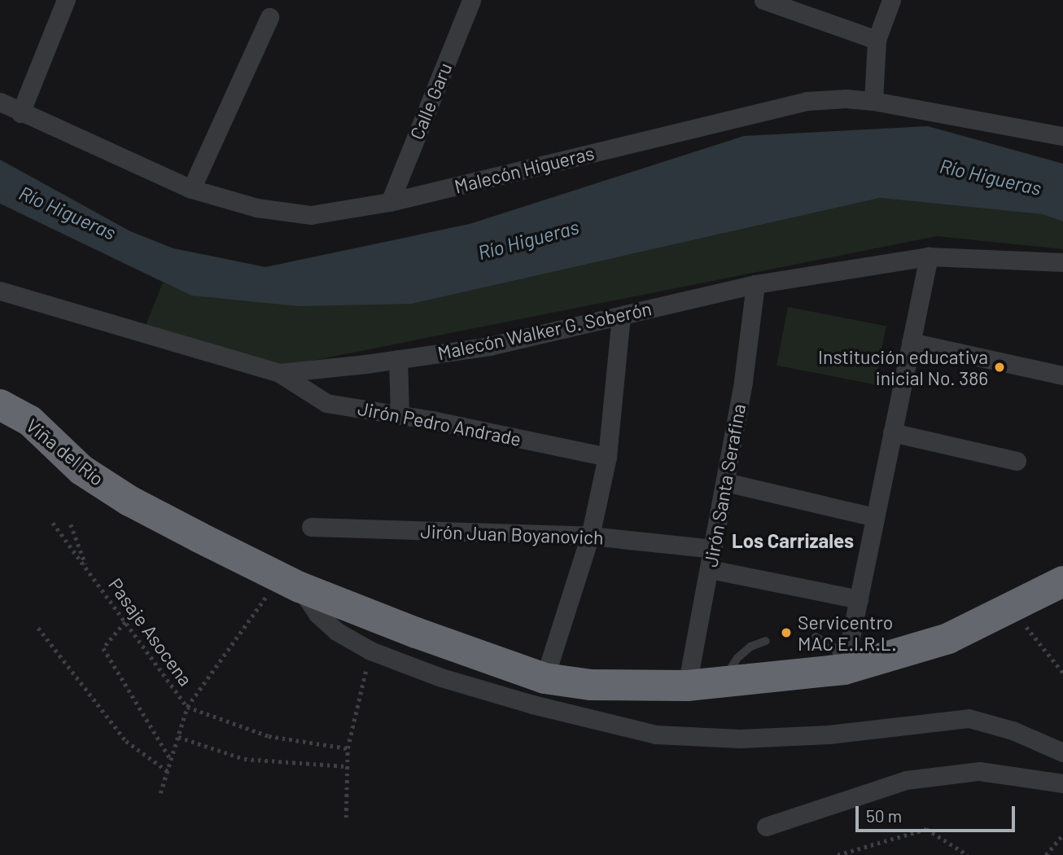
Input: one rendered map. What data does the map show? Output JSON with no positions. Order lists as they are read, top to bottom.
{
  "streets": {
    "highway": ["Viña del Río"],
    "street": [
      "Calle Garu",
      "Malecón Higueras",
      "Malecón Walker G. Soberón",
      "Jirón Pedro Andrade",
      "Jirón Santa Serafina",
      "Jirón Juan Boyanovich"
    ],
    "path": ["Pasaje Asocena"]
  },
  "crossings": [
    ["Calle Garu", "Malecón Higueras"],
    ["Malecón Walker G. Soberón", "Jirón Pedro Andrade"],
    ["Malecón Walker G. Soberón", "Jirón Santa Serafina"],
    ["Viña del Río", "Jirón Santa Serafina"],
    ["Jirón Santa Serafina", "Jirón Juan Boyanovich"]
  ],
  "districts": ["Los Carrizales"],
  "water": ["Río Higueras"],
  "places": ["Institución educativa inicial No. 386", "Servicentro MAC E.I.R.L."],
  "scale_bar": "50 m"
}
